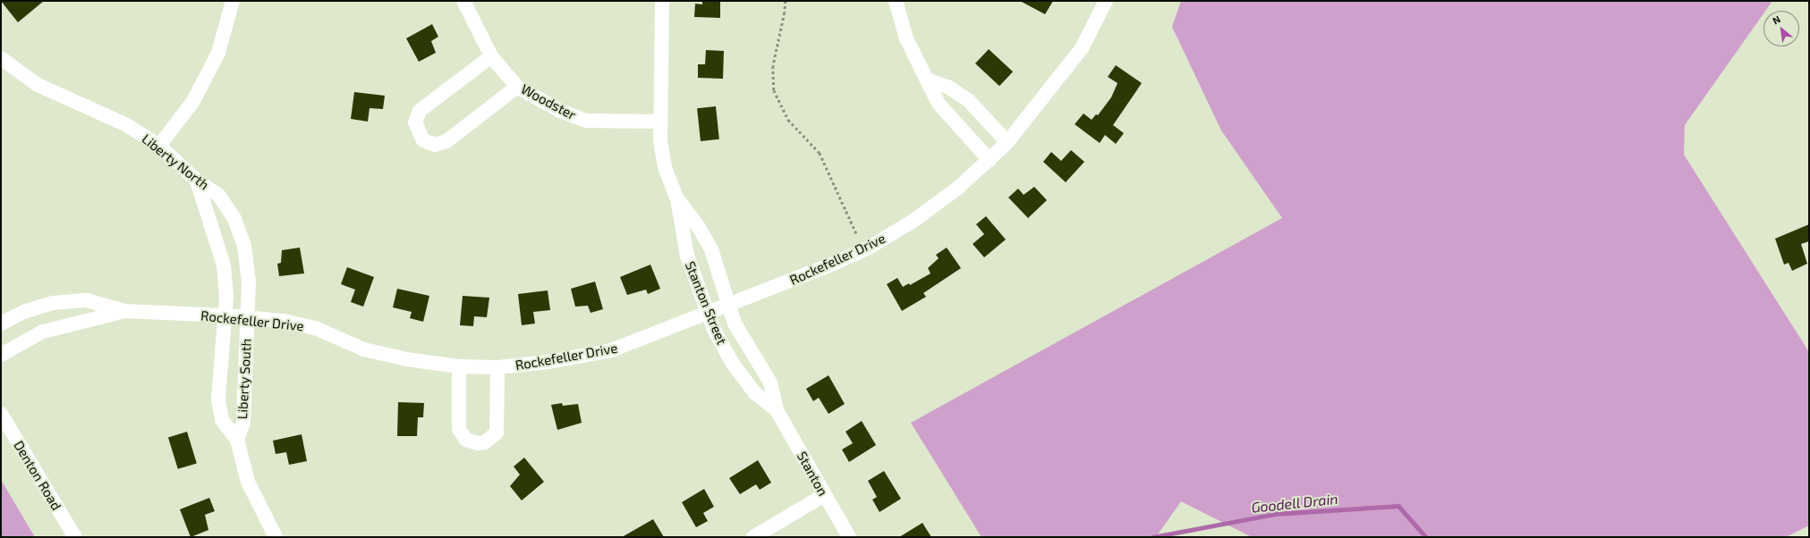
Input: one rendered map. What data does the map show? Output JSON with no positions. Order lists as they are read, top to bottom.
{
  "streets": {
    "street": [
      "Woodster",
      "Liberty North",
      "Rockefeller Drive",
      "Stanton Street",
      "Liberty South",
      "Stanton",
      "Denton Road"
    ]
  },
  "crossings": [
    ["Woodster", "Stanton Street"],
    ["Liberty North", "Rockefeller Drive"],
    ["Liberty North", "Liberty South"],
    ["Rockefeller Drive", "Stanton Street"],
    ["Rockefeller Drive", "Liberty South"],
    ["Stanton Street", "Stanton"]
  ],
  "water": ["Goodell Drain"],
  "north": "top left"
}
